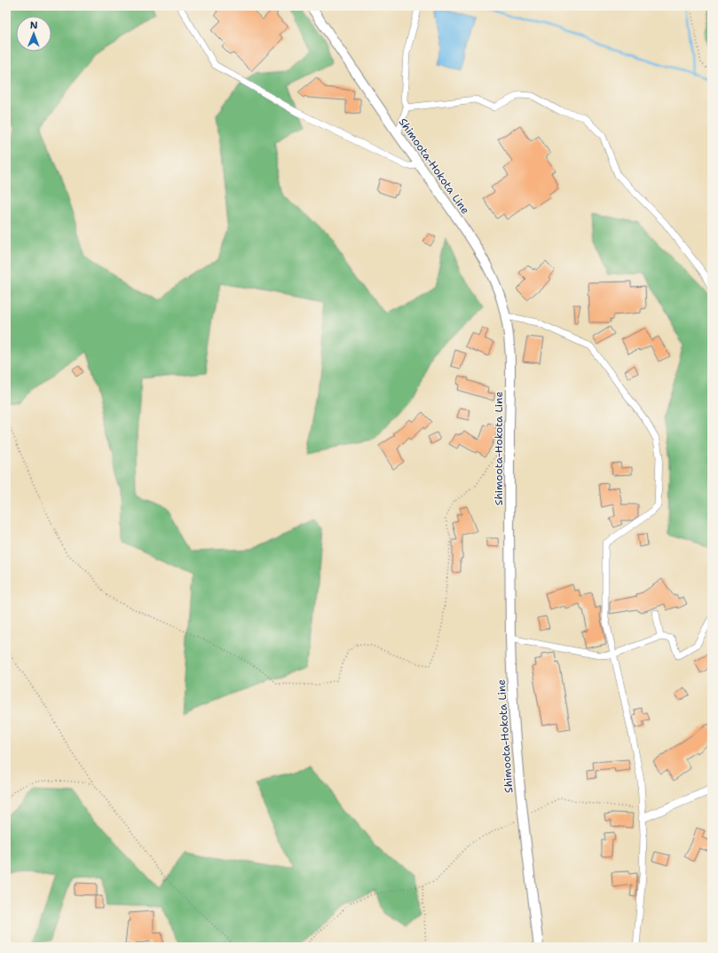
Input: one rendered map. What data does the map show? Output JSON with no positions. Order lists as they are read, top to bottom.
{
  "streets": {
    "main road": ["Shimoota-Hokota Line"]
  },
  "north": "top"
}
